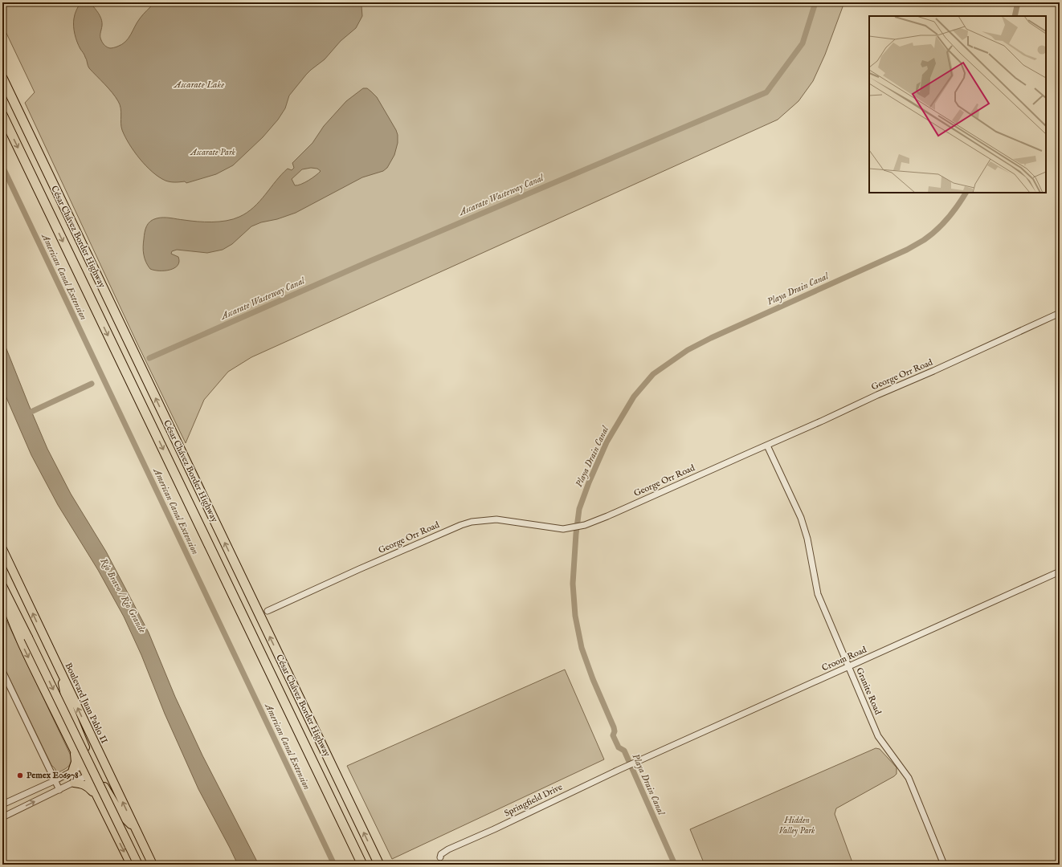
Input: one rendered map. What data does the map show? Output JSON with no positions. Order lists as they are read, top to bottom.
{
  "streets": {
    "highway": ["César Chávez Border Highway", "Boulevard Juan Pablo II"],
    "street": [
      "George Orr Road",
      "Croom Road",
      "Granite Road",
      "Springfield Drive"
    ]
  },
  "crossings": [
    ["George Orr Road", "Granite Road"],
    ["Croom Road", "Granite Road"],
    ["Croom Road", "Springfield Drive"]
  ],
  "water": [
    "Ascarate Lake",
    "Ascarate Wasteway Canal",
    "American Canal Extension",
    "Playa Drain Canal",
    "Río Bravo / Rio Grande"
  ],
  "parks": ["Ascarate Park", "Hidden Valley Park"],
  "places": ["Pemex E06978"]
}
